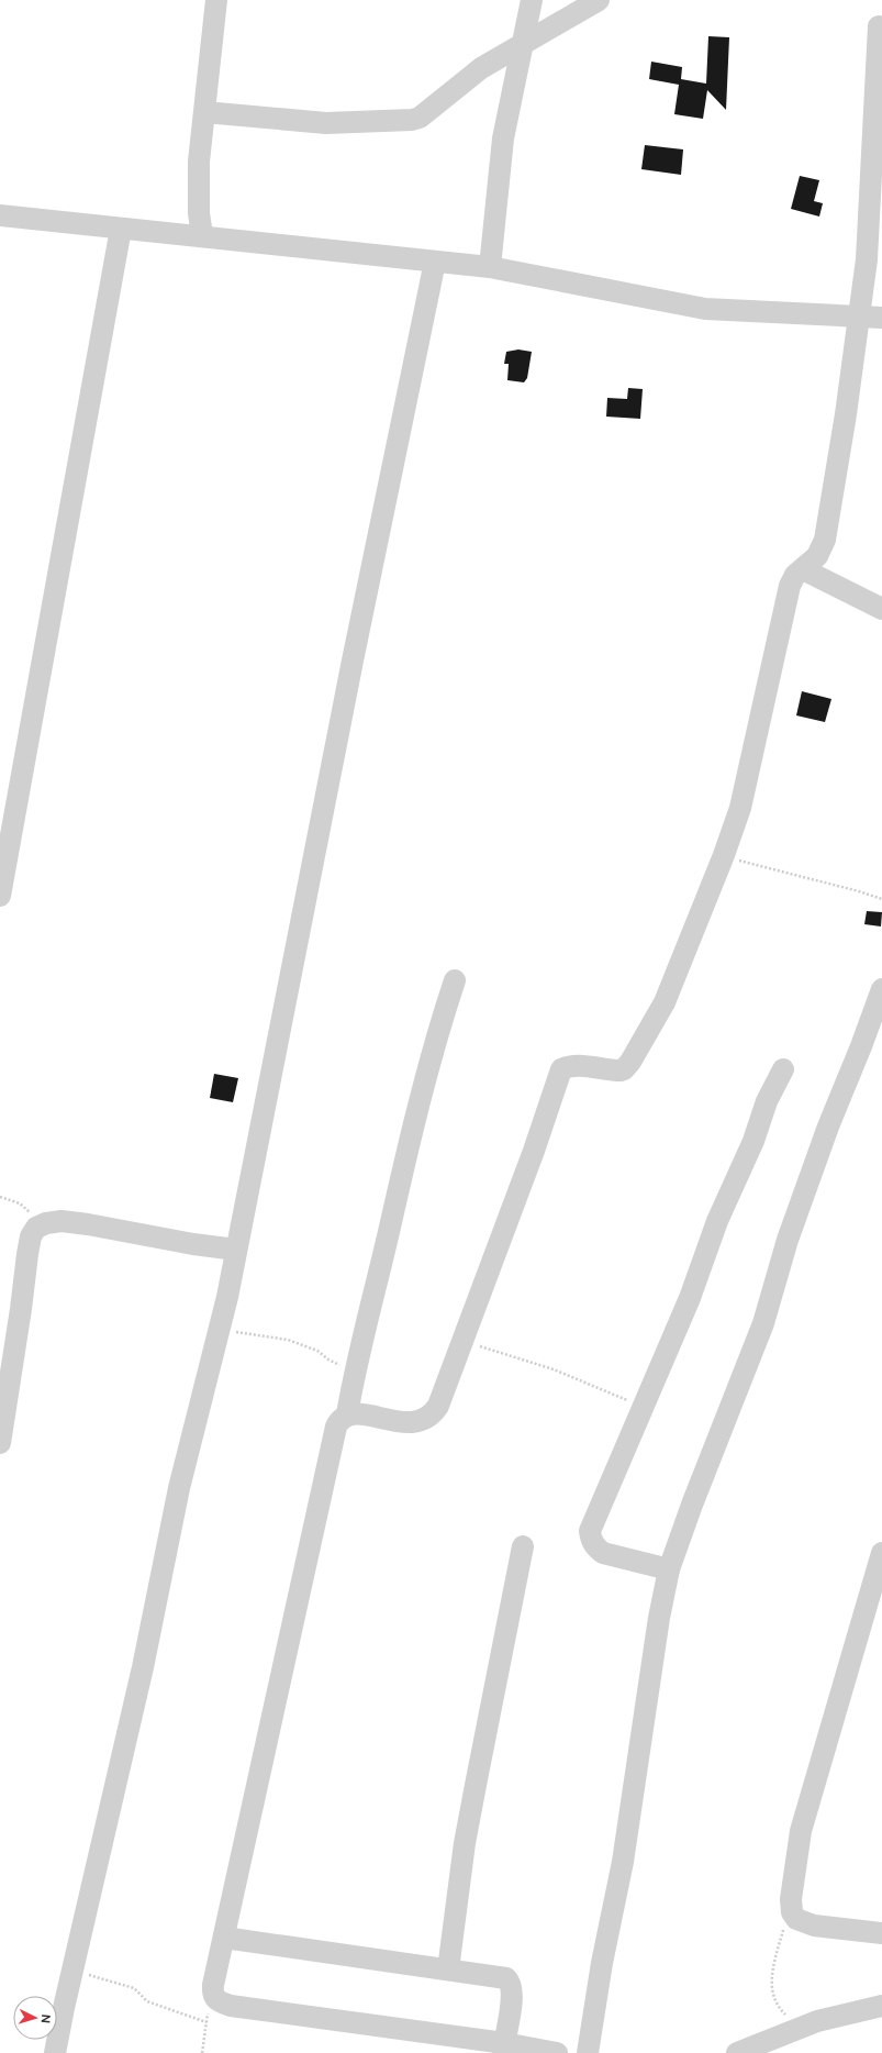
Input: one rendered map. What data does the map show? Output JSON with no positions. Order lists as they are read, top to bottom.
{
  "north": "right"
}
